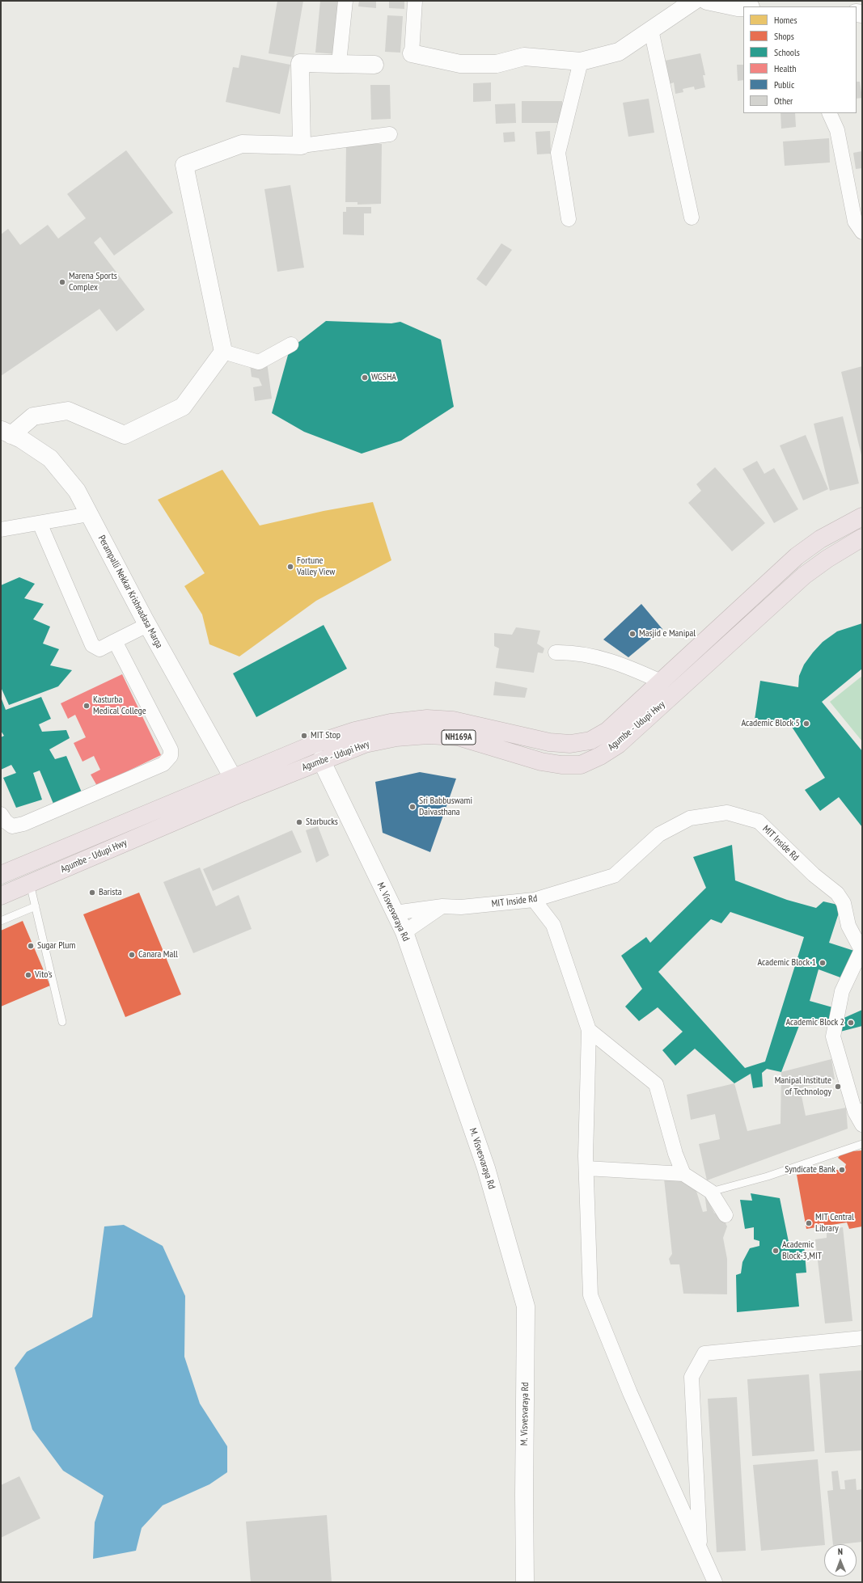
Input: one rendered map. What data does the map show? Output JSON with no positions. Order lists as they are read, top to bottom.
{
  "streets": {
    "highway": ["Agumbe - Udupi Hwy", "NH169A"],
    "street": ["Perampalli Nekkar Krishnadasa Marga", "MIT Inside Rd", "M. Visvesvaraya Rd"]
  },
  "crossings": [
    ["Perampalli Nekkar Krishnadasa Marga", "Agumbe - Udupi Hwy"],
    ["Agumbe - Udupi Hwy", "M. Visvesvaraya Rd"],
    ["MIT Inside Rd", "M. Visvesvaraya Rd"]
  ],
  "places": [
    "Marena Sports Complex",
    "WGSHA",
    "Fortune Valley View",
    "Masjid e Manipal",
    "Kasturba Medical College",
    "Academic Block 5",
    "MIT Stop",
    "Sri Babbuswami Daivasthana",
    "Starbucks",
    "Barista",
    "Sugar Plum",
    "Canara Mall",
    "Academic Block 1",
    "Vito's",
    "Academic Block 2",
    "Manipal Institute of Technology",
    "Syndicate Bank",
    "MIT Central Library",
    "Academic Block-3,MIT"
  ],
  "legend": [
    "Homes",
    "Shops",
    "Schools",
    "Health",
    "Public",
    "Other"
  ],
  "north": "top"
}
